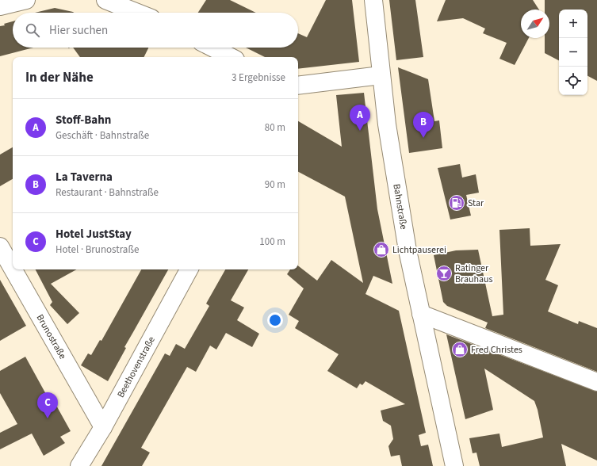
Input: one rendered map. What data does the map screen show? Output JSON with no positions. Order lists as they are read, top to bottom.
{
  "streets": {
    "street": ["Bahnstraße", "Brunostraße", "Beethovenstraße"]
  },
  "crossings": [
    ["Brunostraße", "Beethovenstraße"]
  ],
  "places": {
    "fuel station": ["Star"],
    "shop": ["Lichtpauserei", "Fred Christes"],
    "bar": ["Ratinger Brauhaus"]
  },
  "north": "top right",
  "page": {
    "map_buttons": ["+", "−"],
    "search": "Hier suchen",
    "heading": ["In der Nähe", "3 Ergebnisse"],
    "list": [
      {
        "mark": "A",
        "name": "Stoff-Bahn",
        "note": "Geschäft · Bahnstraße",
        "value": "80 m"
      },
      {
        "mark": "B",
        "name": "La Taverna",
        "note": "Restaurant · Bahnstraße",
        "value": "90 m"
      },
      {
        "mark": "C",
        "name": "Hotel JustStay",
        "note": "Hotel · Brunostraße",
        "value": "100 m"
      }
    ],
    "pins": ["A", "B", "C"]
  }
}
